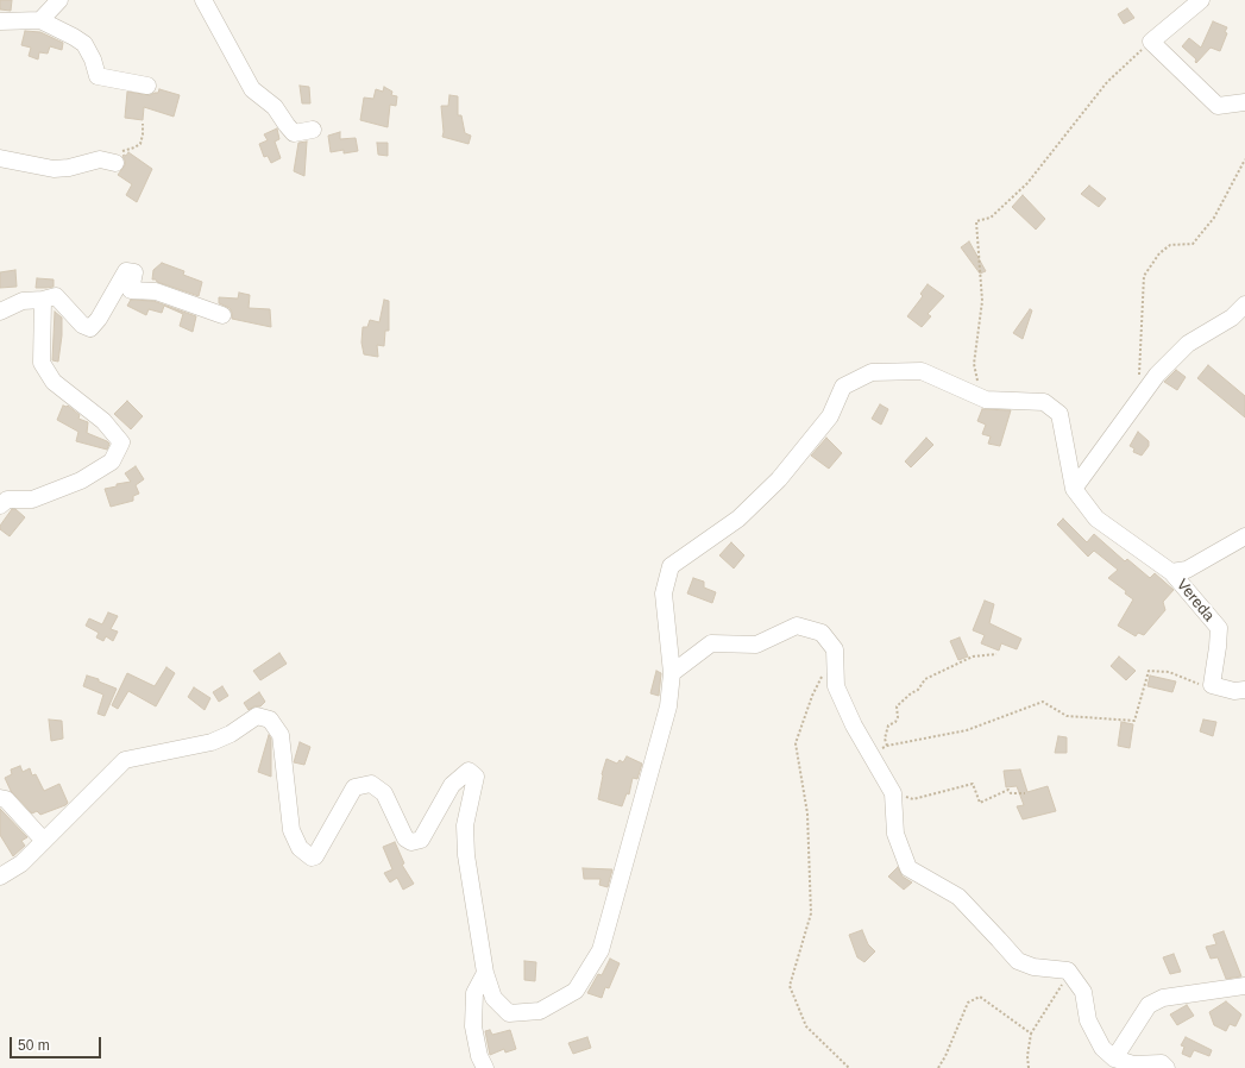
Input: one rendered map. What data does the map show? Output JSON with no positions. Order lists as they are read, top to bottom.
{
  "streets": {
    "street": ["Vereda"]
  },
  "scale_bar": "50 m"
}
